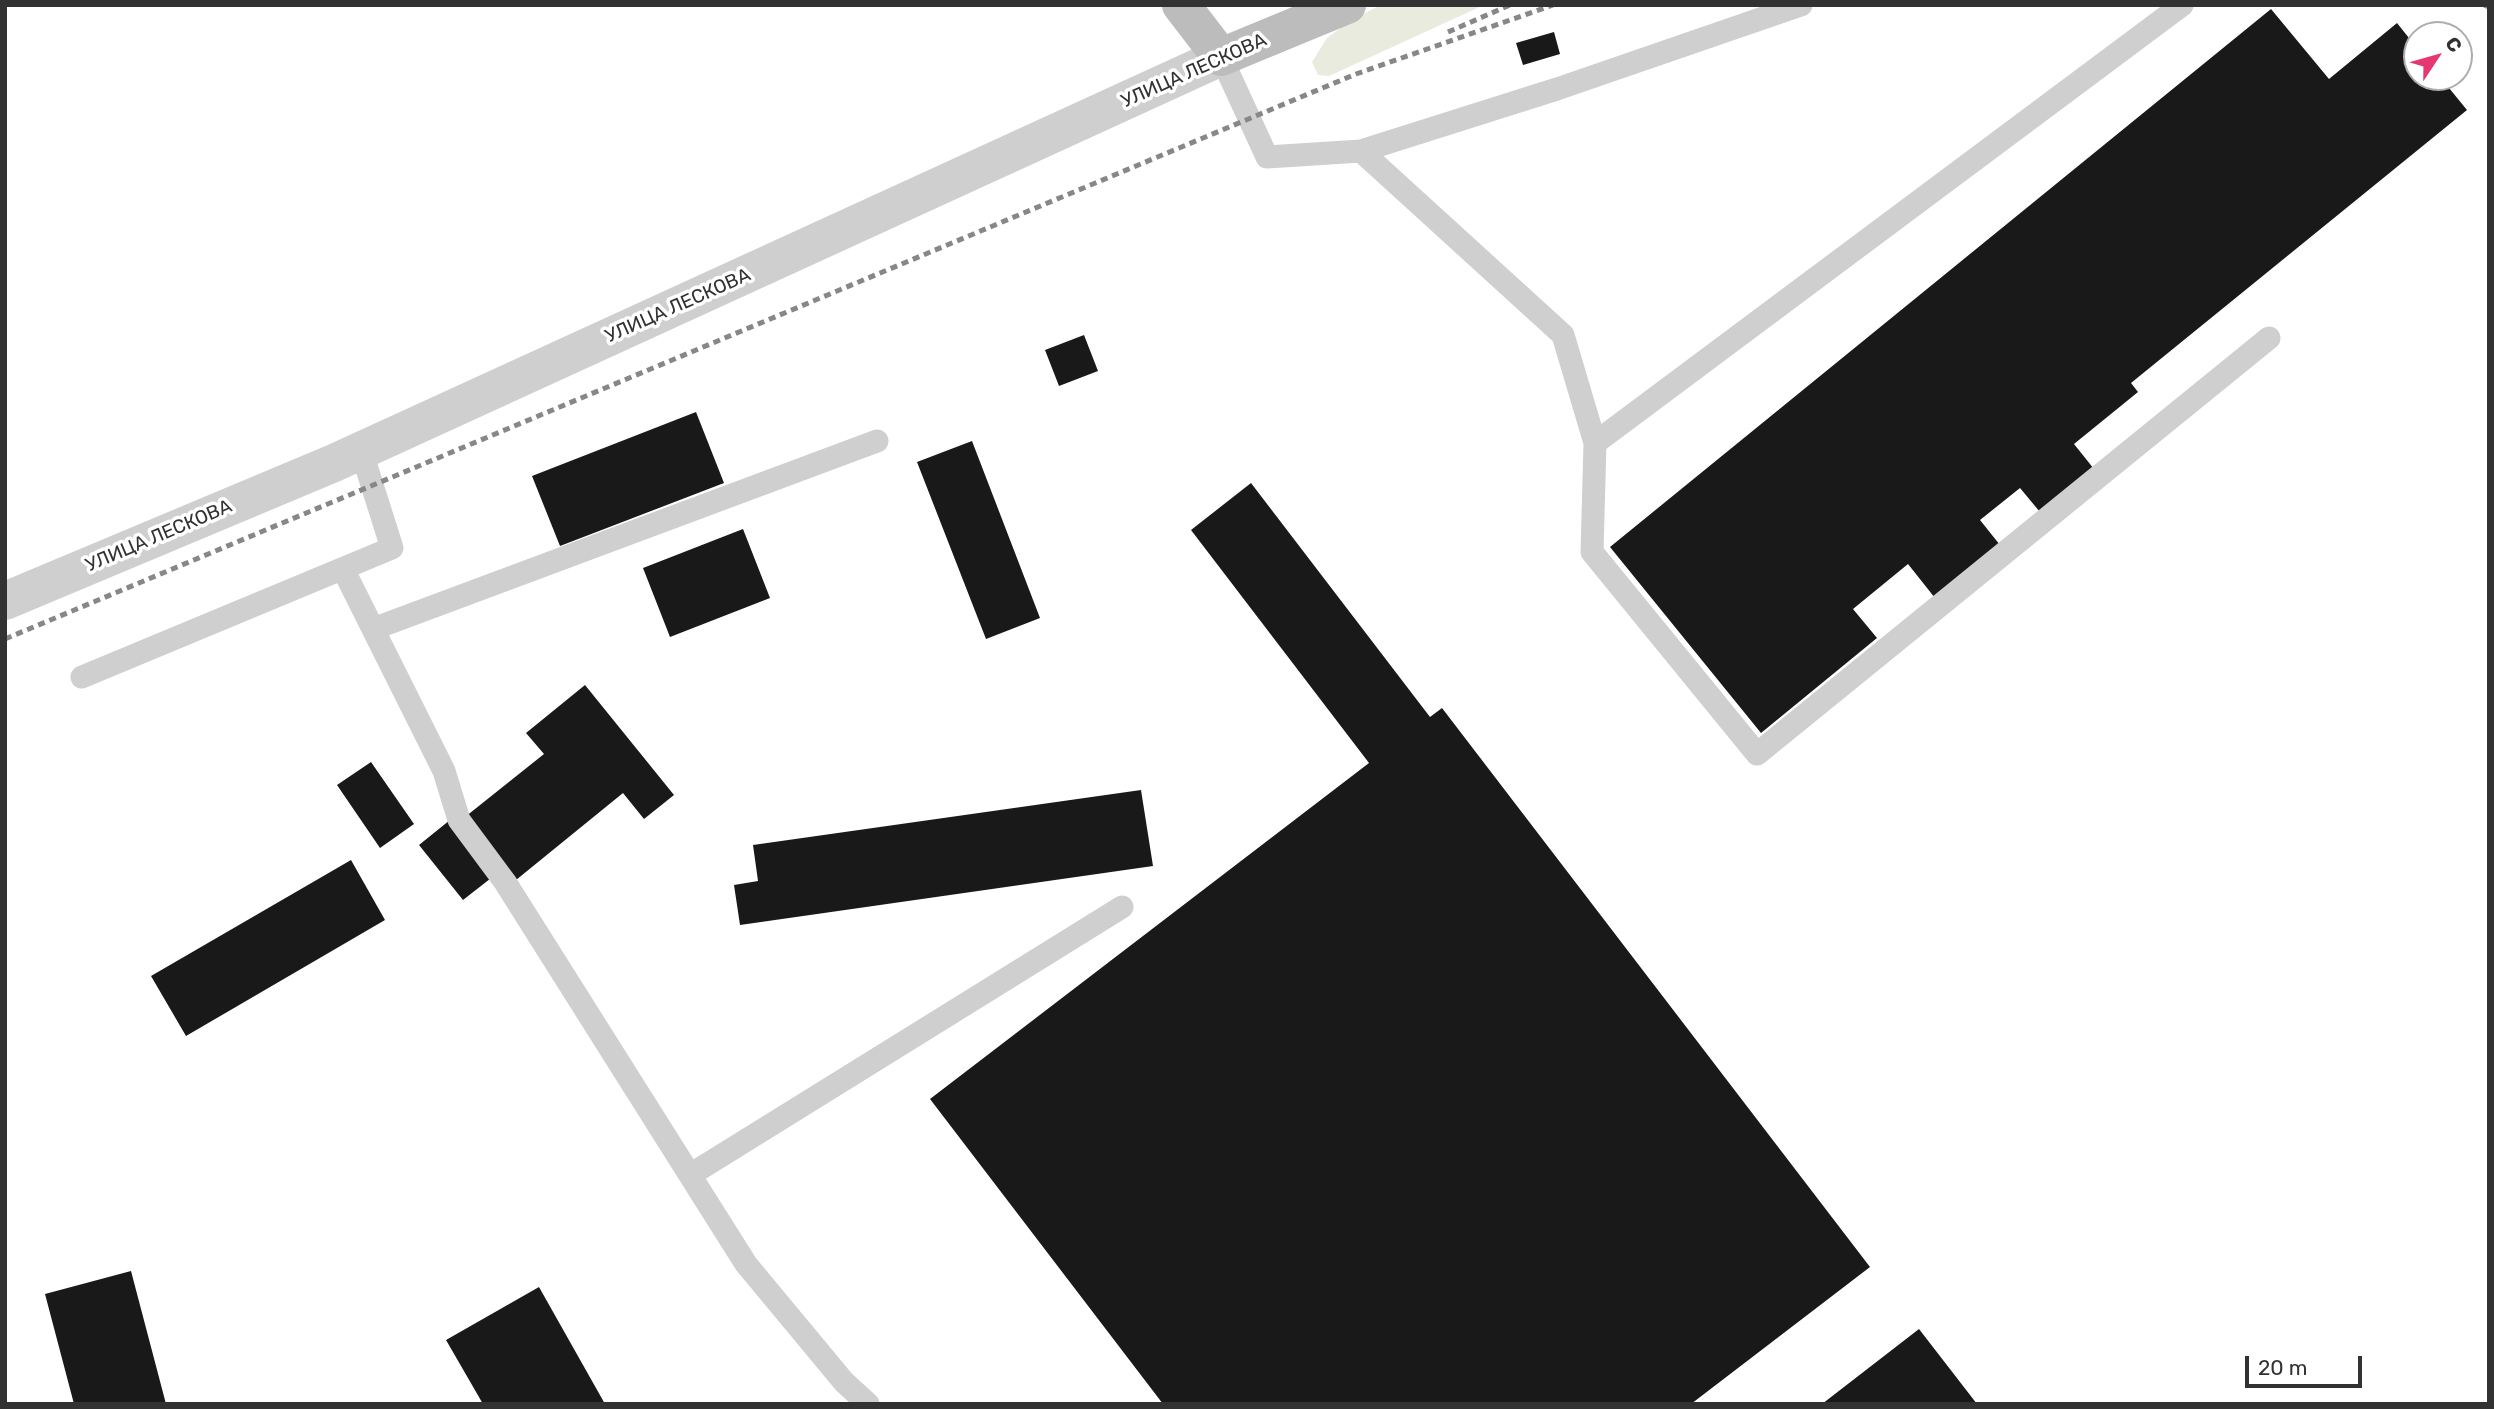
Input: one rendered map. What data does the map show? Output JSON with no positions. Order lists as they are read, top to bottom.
{
  "streets": {
    "main road": ["УЛИЦА ЛЕСКОВА"]
  },
  "scale_bar": "20 m",
  "north": "top right"
}
